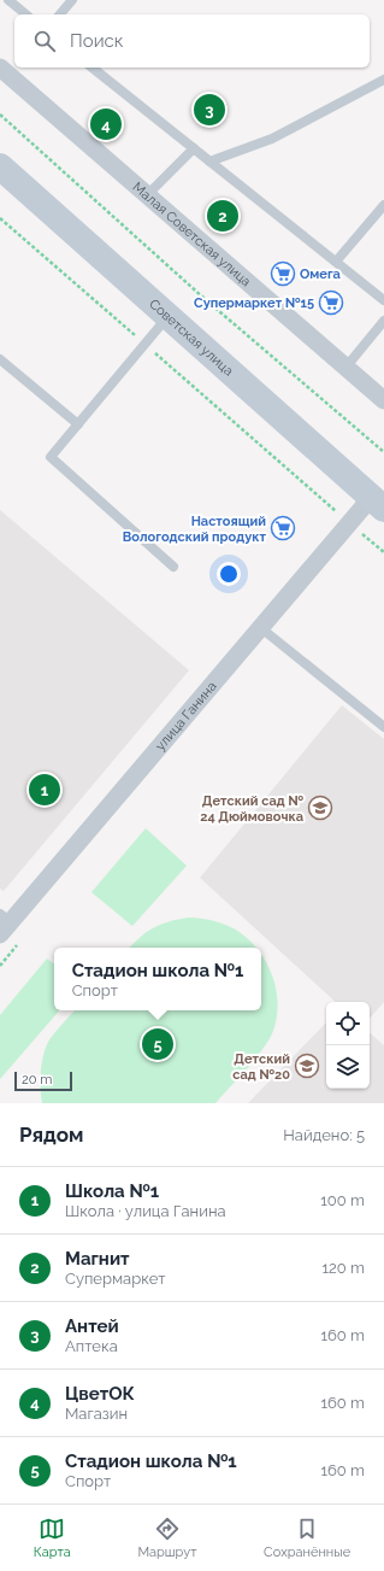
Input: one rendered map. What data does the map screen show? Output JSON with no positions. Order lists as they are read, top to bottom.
{
  "streets": {
    "main road": ["Советская улица"],
    "street": ["Малая Советская улица", "улица Ганина"]
  },
  "crossings": [
    ["Советская улица", "улица Ганина"]
  ],
  "places": {
    "supermarket": ["Омега", "Супермаркет №15", "Настоящий Вологодский продукт"],
    "school or university": ["Детский сад № 24 Дюймовочка", "Детский сад №20"]
  },
  "scale_bar": "20 m",
  "page": {
    "search": "Поиск",
    "pins": [
      "3",
      "4",
      "2",
      "1",
      "5"
    ],
    "popup": ["Стадион школа №1", "Спорт"],
    "scale": "20 m",
    "heading": ["Рядом", "Найдено: 5"],
    "list": [
      {
        "mark": "1",
        "name": "Школа №1",
        "note": "Школа · улица Ганина",
        "value": "100 m"
      },
      {
        "mark": "2",
        "name": "Магнит",
        "note": "Супермаркет",
        "value": "120 m"
      },
      {
        "mark": "3",
        "name": "Антей",
        "note": "Аптека",
        "value": "160 m"
      },
      {
        "mark": "4",
        "name": "ЦветОК",
        "note": "Магазин",
        "value": "160 m"
      },
      {
        "mark": "5",
        "name": "Стадион школа №1",
        "note": "Спорт",
        "value": "160 m"
      }
    ],
    "nav": ["Карта", "Маршрут", "Сохранённые"]
  }
}
